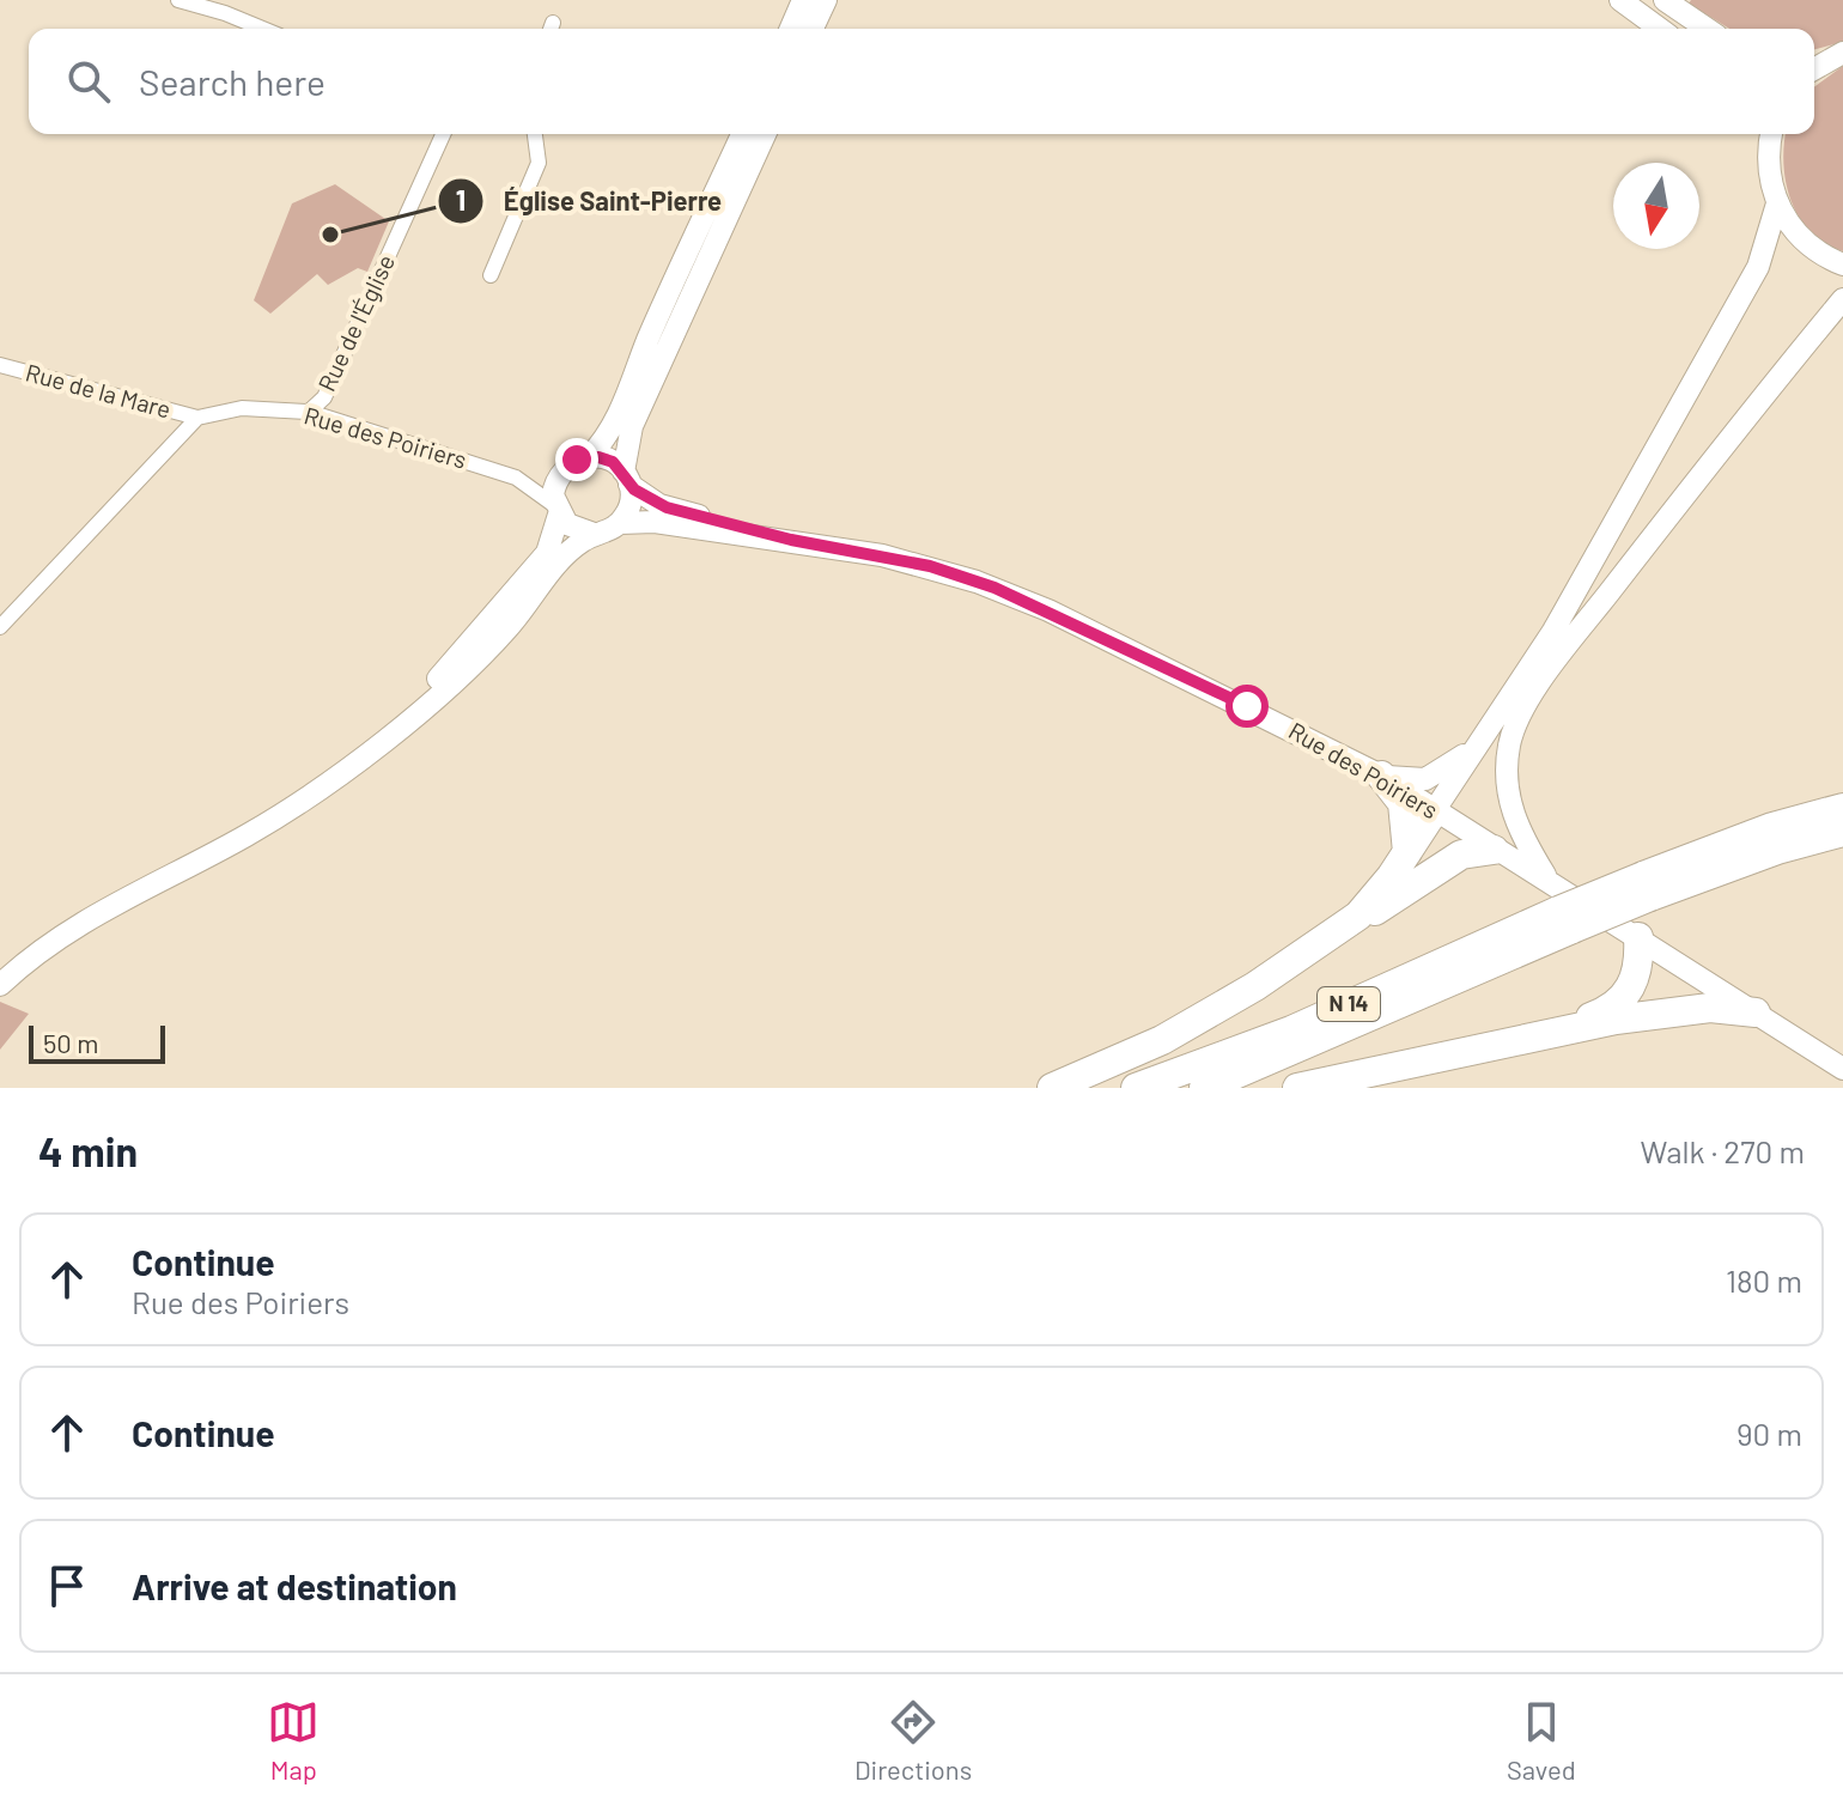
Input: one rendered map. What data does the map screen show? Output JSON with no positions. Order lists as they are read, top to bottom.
{
  "streets": {
    "highway": ["N 14"],
    "main road": ["Rue des Poiriers"],
    "street": ["Rue de l'Église", "Rue de la Mare"]
  },
  "crossings": [
    ["Rue de l'Église", "Rue des Poiriers"],
    ["Rue de la Mare", "Rue des Poiriers"]
  ],
  "places": ["Église Saint-Pierre"],
  "scale_bar": "50 m",
  "north": "bottom",
  "page": {
    "search": "Search here",
    "scale": "50 m",
    "heading": ["4 min", "Walk · 270 m"],
    "list": [
      ["Continue", "Rue des Poiriers", "180 m"],
      ["Continue", "90 m"],
      "Arrive at destination"
    ],
    "nav": ["Map", "Directions", "Saved"]
  }
}
